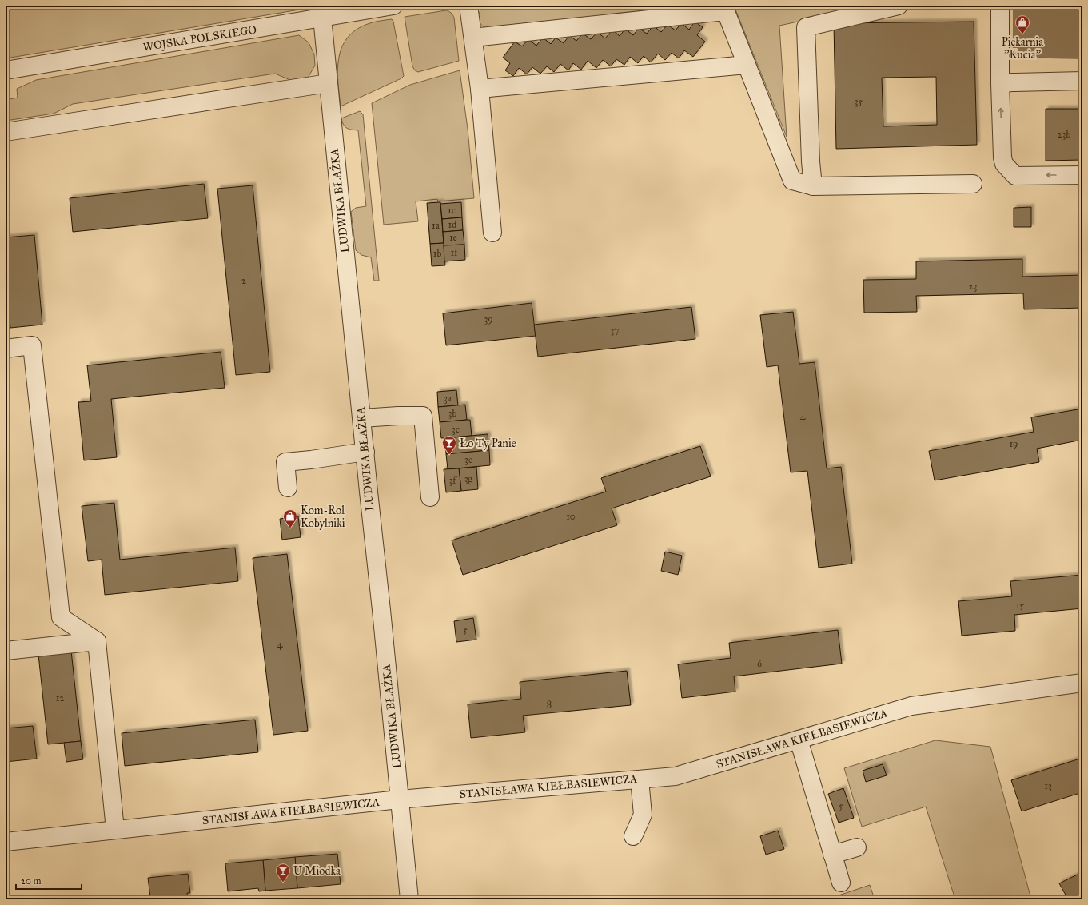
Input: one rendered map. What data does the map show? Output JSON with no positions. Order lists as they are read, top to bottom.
{
  "streets": {
    "street": ["WOJSKA POLSKIEGO", "LUDWIKA BŁAŻKA", "STANISŁAWA KIEŁBASIEWICZA"]
  },
  "crossings": [
    ["WOJSKA POLSKIEGO", "LUDWIKA BŁAŻKA"],
    ["LUDWIKA BŁAŻKA", "STANISŁAWA KIEŁBASIEWICZA"]
  ],
  "places": {
    "shop": ["Piekarnia \"Kucia\"", "Kom-Rol Kobylniki"],
    "bar": ["Ło Ty Panie", "U Miodka"]
  },
  "house_numbers": [
    "35",
    "23b",
    "1c",
    "1d",
    "1a",
    "1e",
    "1f",
    "1b",
    "2",
    "23",
    "39",
    "37",
    "3a",
    "3b",
    "4",
    "3c",
    "19",
    "3e",
    "3g",
    "3f",
    "10",
    "15",
    "5",
    "4",
    "6",
    "12",
    "8",
    "13",
    "5"
  ],
  "scale_bar": "20 m"
}
